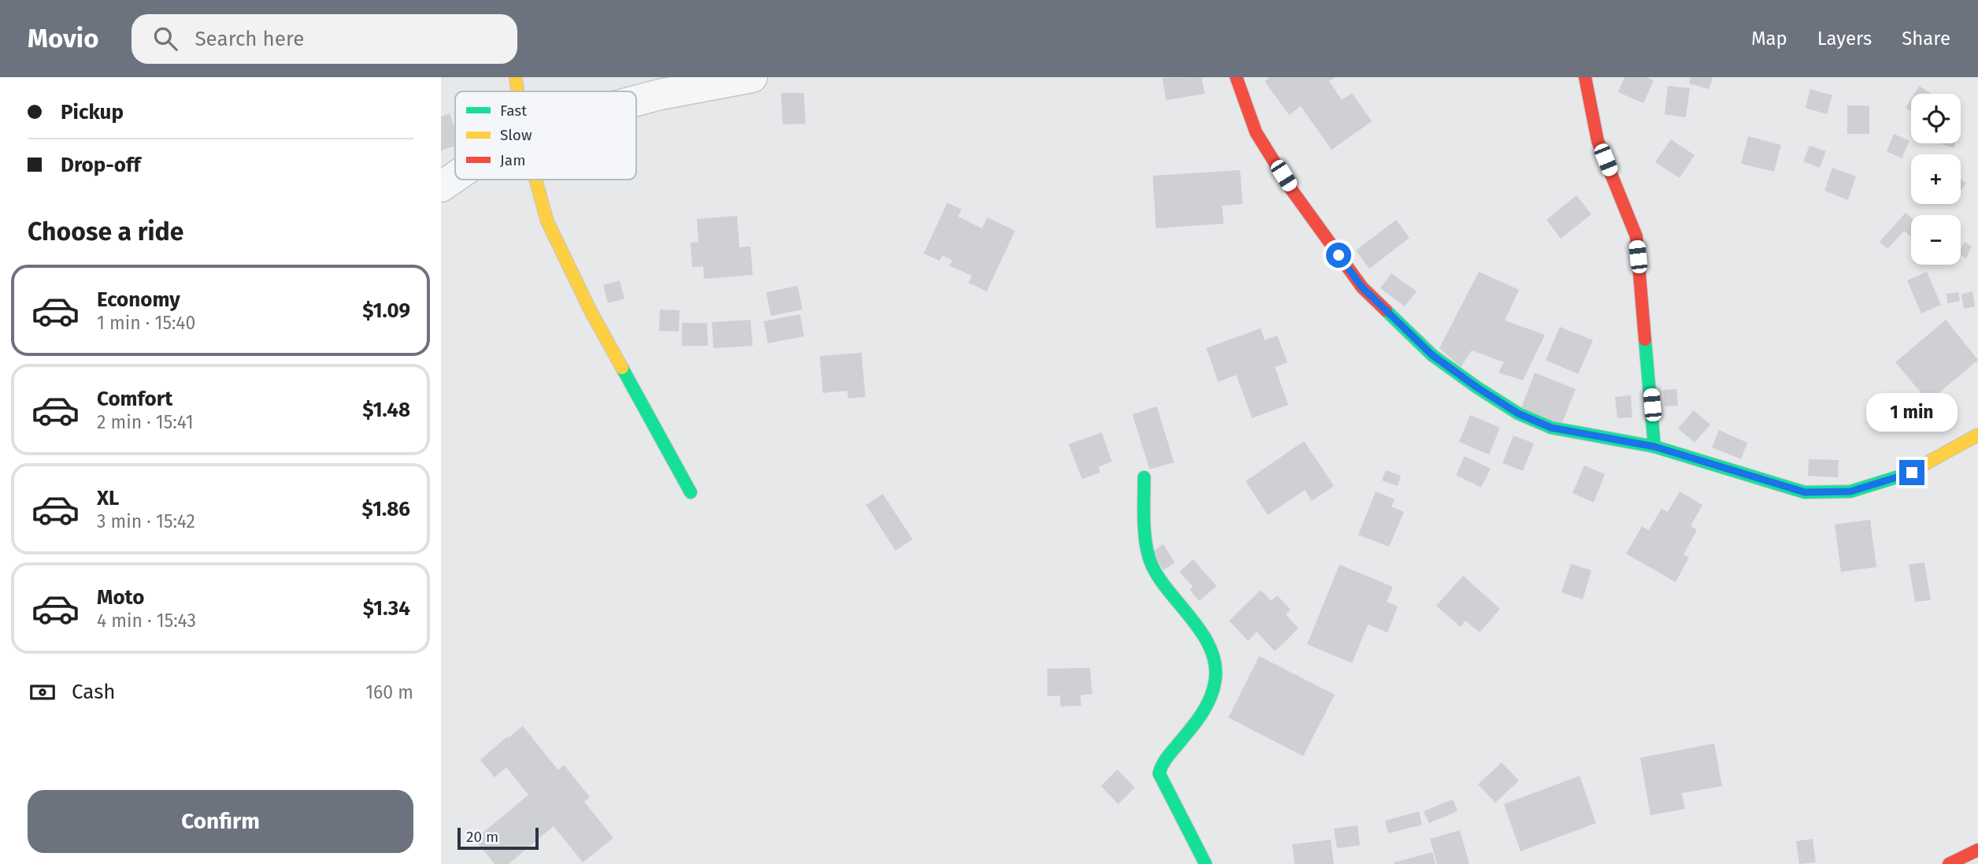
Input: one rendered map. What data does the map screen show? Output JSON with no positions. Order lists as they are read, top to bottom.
{
  "legend": ["Fast", "Slow", "Jam"],
  "scale_bar": "20 m",
  "page": {
    "header": "Movio",
    "search": "Search here",
    "nav": ["Map", "Layers", "Share"],
    "banner": ["Pickup", "Drop-off"],
    "map_buttons": ["+", "−"],
    "heading": "Choose a ride",
    "list": [
      {
        "name": "Economy",
        "note": "1 min · 15:40",
        "value": "$1.09"
      },
      {
        "name": "Comfort",
        "note": "2 min · 15:41",
        "value": "$1.48"
      },
      {
        "name": "XL",
        "note": "3 min · 15:42",
        "value": "$1.86"
      },
      {
        "name": "Moto",
        "note": "4 min · 15:43",
        "value": "$1.34"
      }
    ],
    "bubble": "1 min",
    "pay": ["Cash", "160 m"],
    "buttons": "Confirm",
    "scale": "20 m"
  }
}
